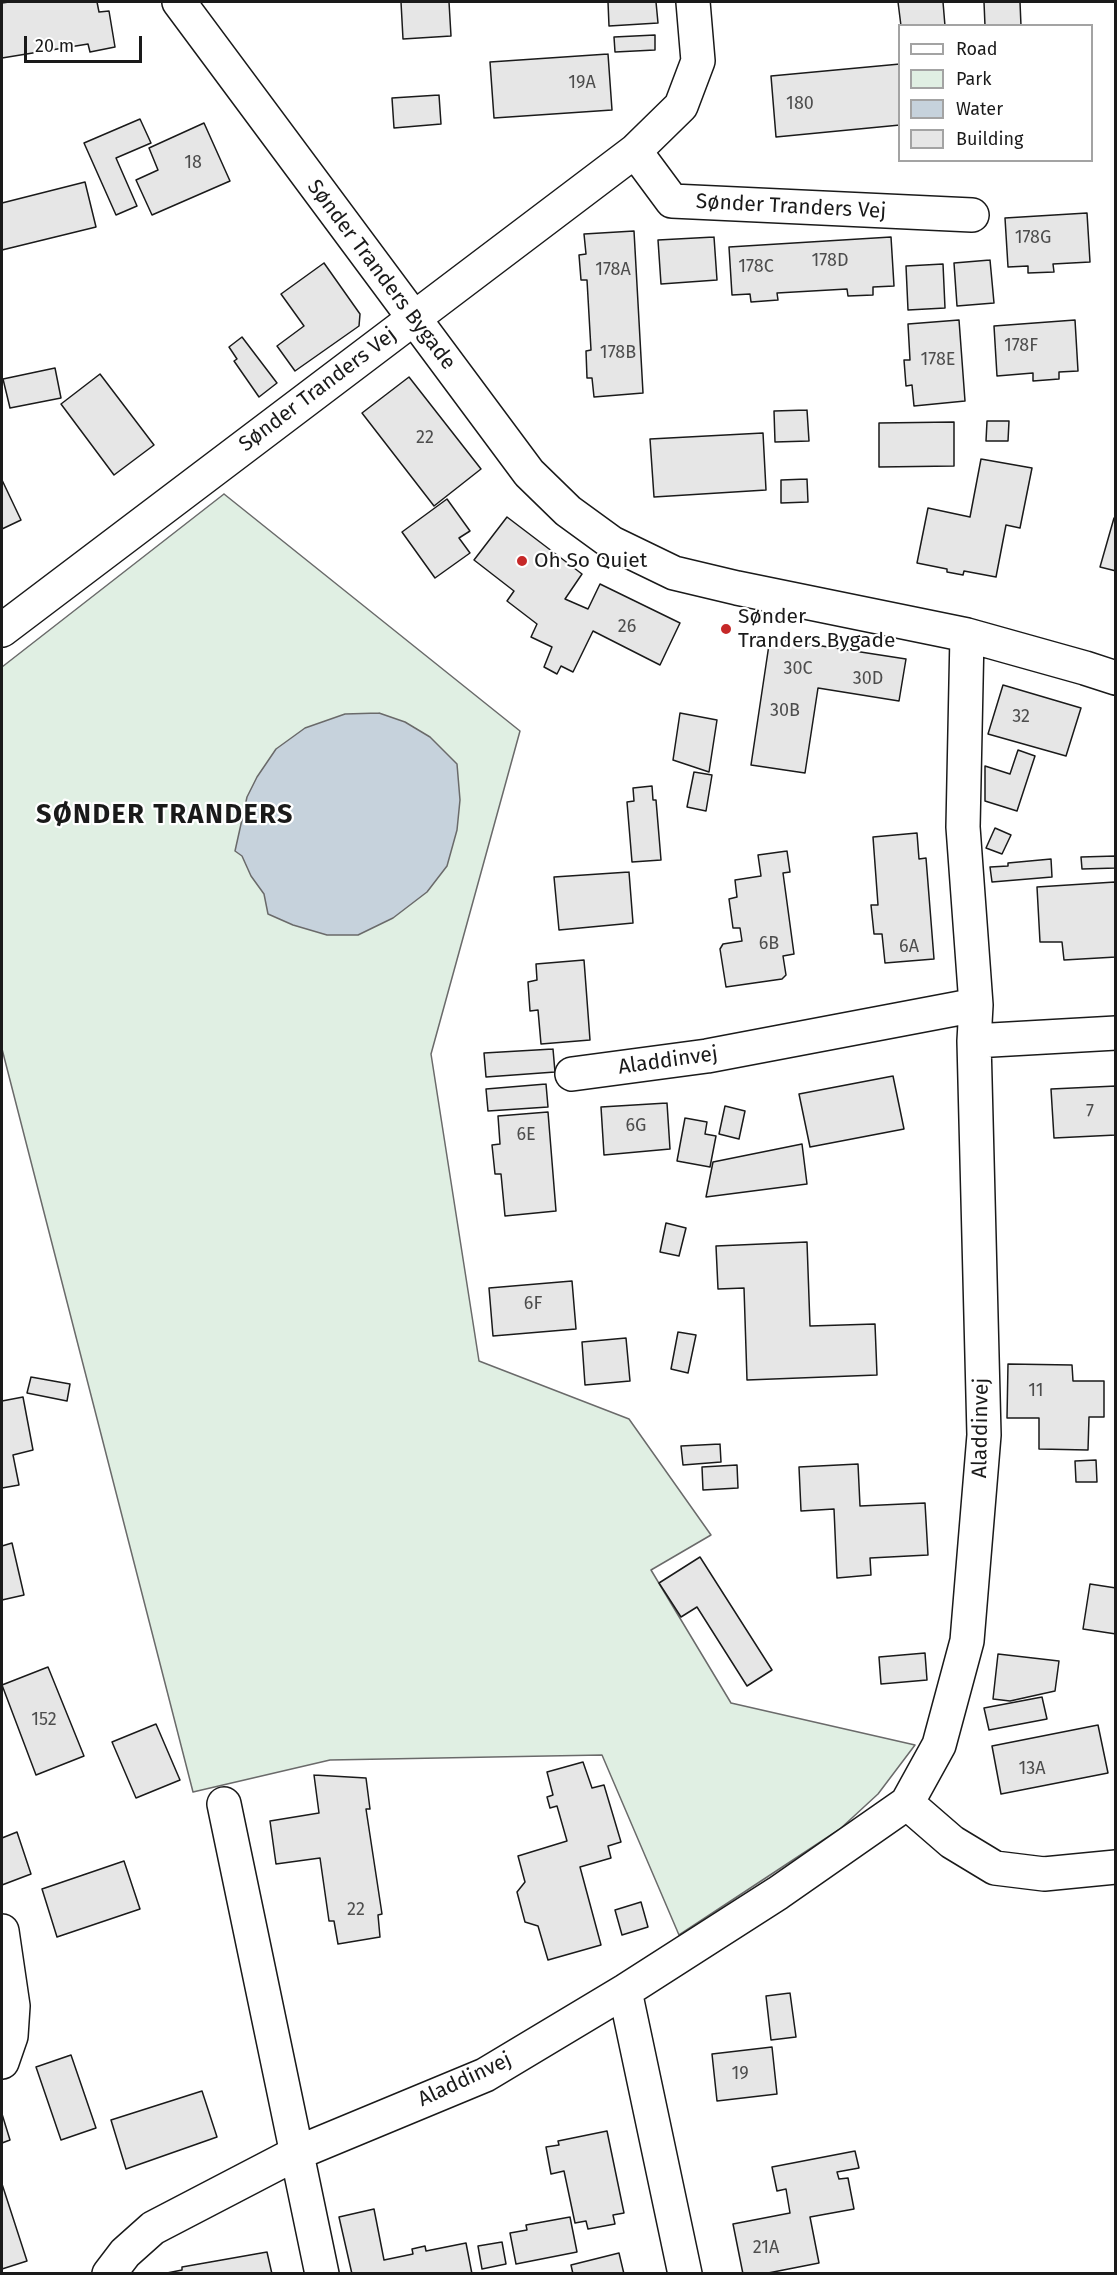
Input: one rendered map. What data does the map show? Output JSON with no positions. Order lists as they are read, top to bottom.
{
  "streets": {
    "street": ["Sønder Tranders Vej", "Sønder Tranders Bygade", "Aladdinvej"]
  },
  "crossings": [
    ["Sønder Tranders Vej", "Sønder Tranders Bygade"],
    ["Sønder Tranders Bygade", "Aladdinvej"]
  ],
  "districts": ["SØNDER TRANDERS"],
  "places": ["Oh So Quiet", "Sønder Tranders Bygade"],
  "house_numbers": [
    "19A",
    "180",
    "18",
    "178G",
    "178D",
    "178C",
    "178A",
    "178F",
    "178B",
    "178E",
    "22",
    "26",
    "30C",
    "30D",
    "30B",
    "32",
    "6B",
    "6A",
    "7",
    "6G",
    "6E",
    "6F",
    "11",
    "152",
    "13A",
    "22",
    "19",
    "21A"
  ],
  "legend": [
    "Road",
    "Park",
    "Water",
    "Building"
  ],
  "scale_bar": "20 m"
}
